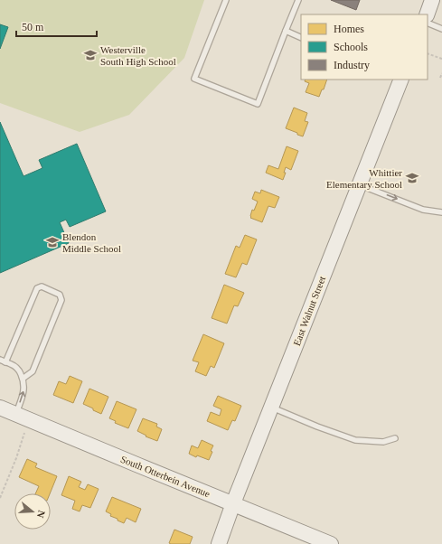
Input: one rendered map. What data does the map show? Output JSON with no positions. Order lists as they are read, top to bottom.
{
  "streets": {
    "main road": ["East Walnut Street", "South Otterbein Avenue"]
  },
  "crossings": [
    ["East Walnut Street", "South Otterbein Avenue"]
  ],
  "places": {
    "school or university": ["Westerville South High School", "Whittier Elementary School", "Blendon Middle School"]
  },
  "legend": ["Homes", "Schools", "Industry"],
  "scale_bar": "50 m",
  "north": "right"
}
